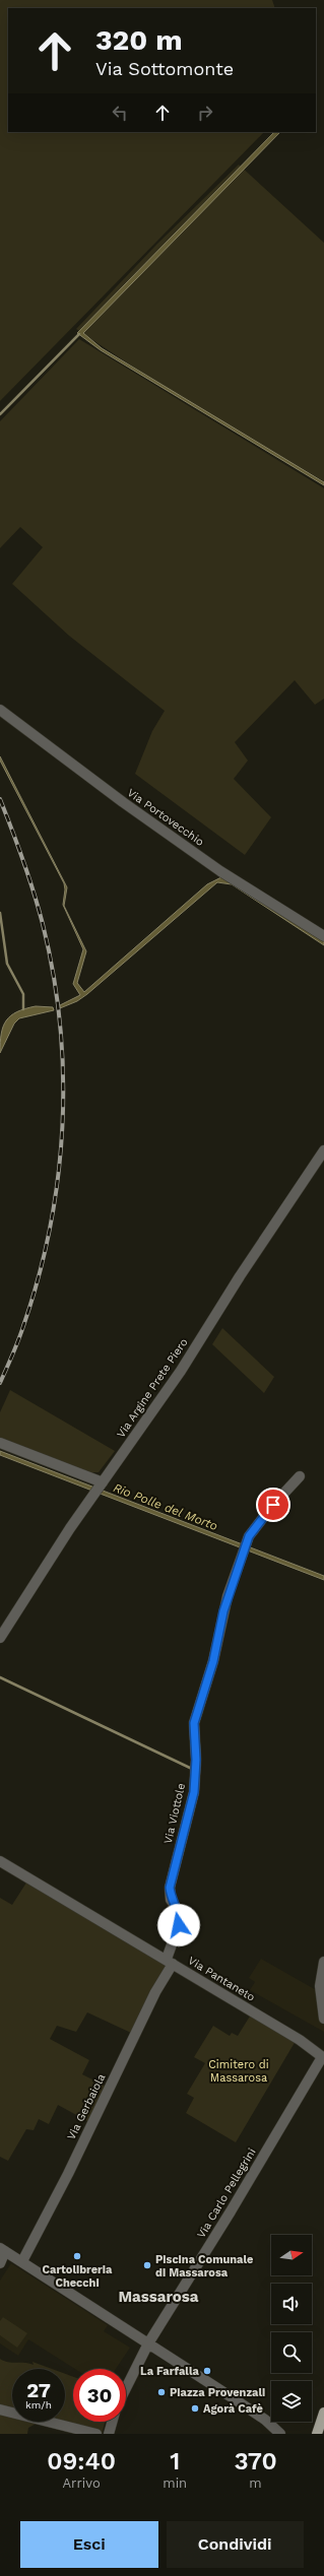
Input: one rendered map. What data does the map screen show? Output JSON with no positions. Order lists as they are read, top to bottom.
{
  "streets": {
    "street": [
      "Via Portovecchio",
      "Via Argine Prete Piero",
      "Via Viottole",
      "Via Pantaneto",
      "Via Gerbaiola",
      "Via Carlo Pellegrini"
    ]
  },
  "crossings": [
    ["Via Viottole", "Via Pantaneto"],
    ["Via Viottole", "Via Gerbaiola"],
    ["Via Pantaneto", "Via Gerbaiola"],
    ["Via Pantaneto", "Via Carlo Pellegrini"]
  ],
  "districts": ["Massarosa"],
  "water": ["Rio Polle del Morto"],
  "parks": ["Cimitero di Massarosa"],
  "places": [
    "Cartolibreria Checchi",
    "Piscina Comunale di Massarosa",
    "La Farfalla",
    "Piazza Provenzali",
    "Agorà Cafè"
  ],
  "north": "right",
  "page": {
    "turn": ["320 m", "Via Sottomonte"],
    "speed": "27 km/h",
    "limit": "30",
    "eta": [
      "09:40",
      "Arrivo",
      "1",
      "min",
      "370",
      "m"
    ],
    "buttons": ["Esci", "Condividi"]
  }
}
